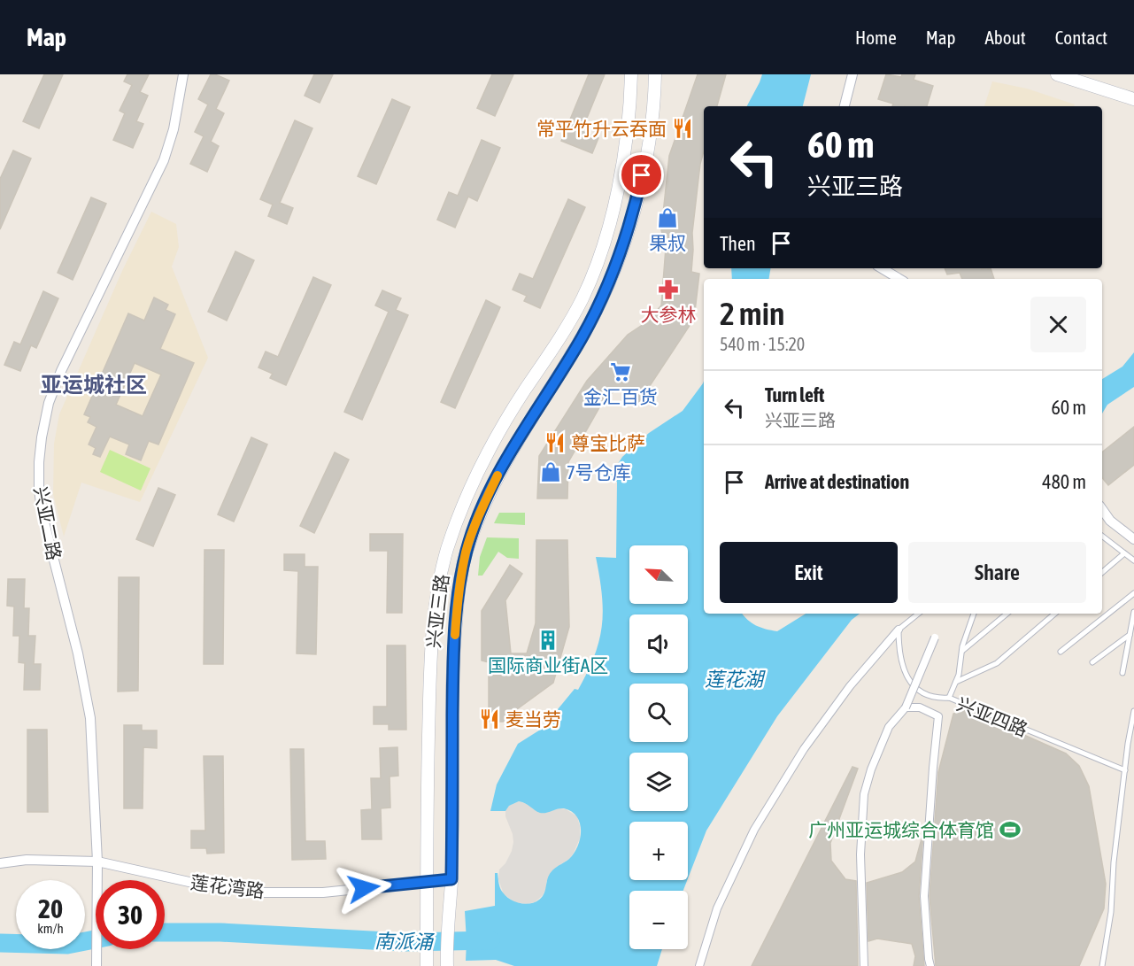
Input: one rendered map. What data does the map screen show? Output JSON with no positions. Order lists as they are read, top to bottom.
{
  "streets": {
    "street": ["兴亚二路", "兴亚三路", "莲花湾路"],
    "lane": ["兴亚四路"]
  },
  "crossings": [
    ["兴亚二路", "莲花湾路"],
    ["兴亚三路", "莲花湾路"]
  ],
  "districts": ["亚运城社区"],
  "water": ["莲花湖", "南派涌"],
  "places": {
    "restaurant": ["常平竹升云吞面", "尊宝比萨", "麦当劳"],
    "shop": ["果叔", "7号仓库"],
    "pharmacy": ["大参林"],
    "supermarket": ["金汇百货"],
    "building": ["国际商业街A区"],
    "sports": ["广州亚运城综合体育馆"]
  },
  "north": "top left",
  "page": {
    "header": "Map",
    "nav": [
      "Home",
      "Map",
      "About",
      "Contact"
    ],
    "turn": ["60 m", "兴亚三路"],
    "then": "Then",
    "heading": ["2 min", "540 m · 15:20"],
    "list": [
      {
        "name": "Turn left",
        "note": "兴亚三路",
        "value": "60 m"
      },
      {
        "name": "Arrive at destination",
        "value": "480 m"
      }
    ],
    "buttons": ["Exit", "Share"],
    "map_buttons": ["+", "−"],
    "speed": "20 km/h",
    "limit": "30"
  }
}
